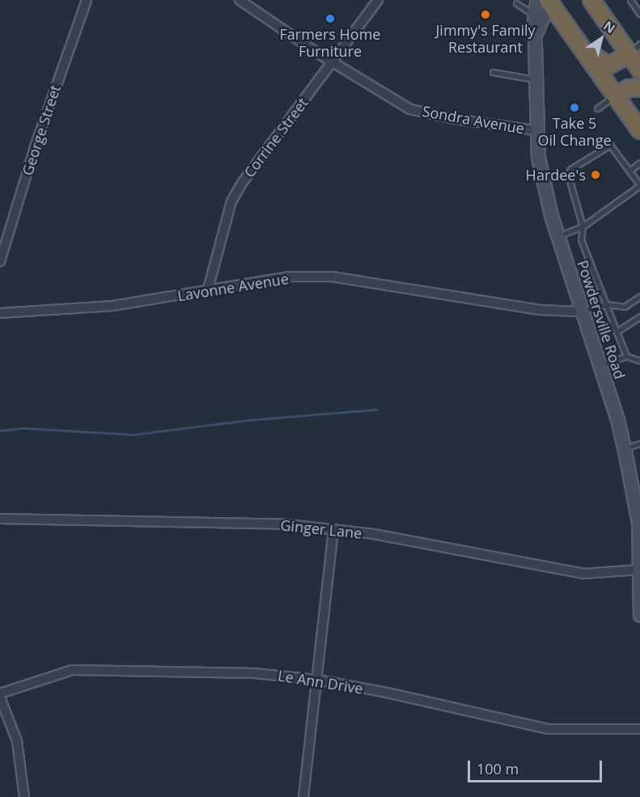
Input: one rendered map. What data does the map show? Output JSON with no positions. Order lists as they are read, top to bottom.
{
  "streets": {
    "street": [
      "Sondra Avenue",
      "George Street",
      "Corrine Street",
      "Lavonne Avenue",
      "Powdersville Road",
      "Ginger Lane",
      "Le Ann Drive"
    ]
  },
  "crossings": [
    ["Sondra Avenue", "Corrine Street"],
    ["Sondra Avenue", "Powdersville Road"],
    ["Corrine Street", "Lavonne Avenue"],
    ["Lavonne Avenue", "Powdersville Road"],
    ["Powdersville Road", "Ginger Lane"]
  ],
  "places": [
    "Jimmy's Family Restaurant",
    "Farmers Home Furniture",
    "Take 5 Oil Change",
    "Hardee's"
  ],
  "scale_bar": "100 m",
  "north": "top right"
}
